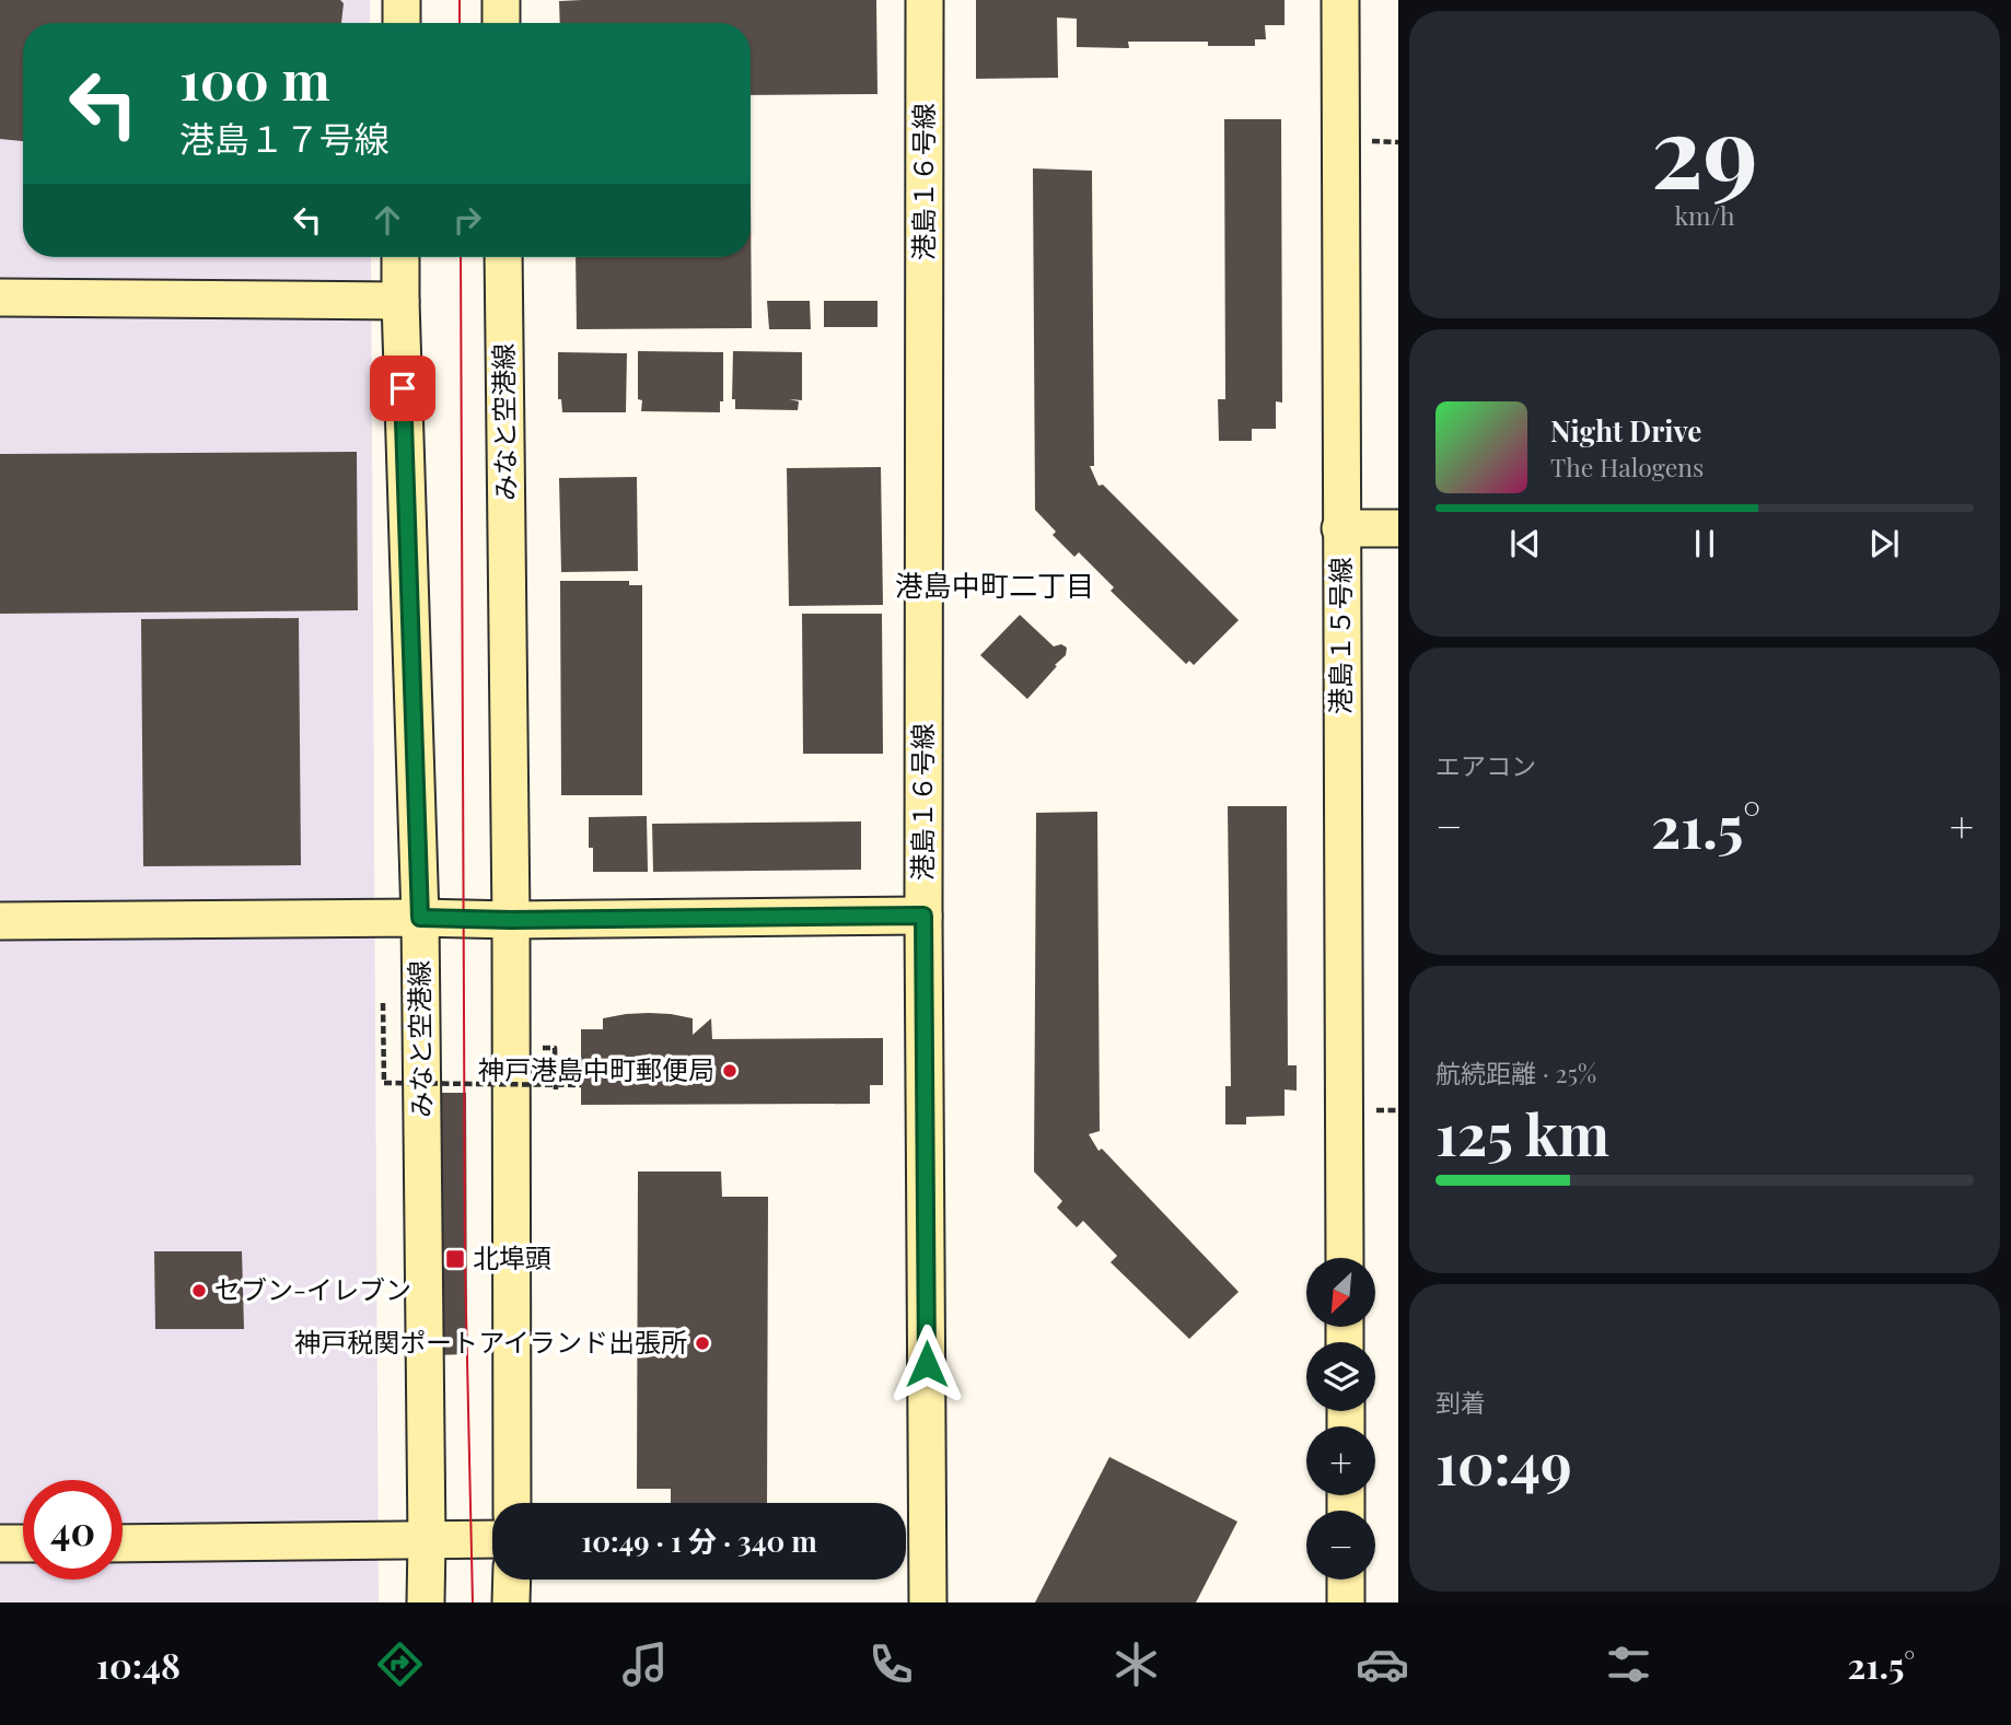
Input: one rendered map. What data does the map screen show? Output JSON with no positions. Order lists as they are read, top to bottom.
{
  "streets": {
    "street": ["港島１６号線", "みなと空港線", "港島１５号線"]
  },
  "districts": ["港島中町二丁目"],
  "places": {
    "other": ["神戸港島中町郵便局", "セブン-イレブン", "神戸税関ポートアイランド出張所"],
    "transit": ["北埠頭"]
  },
  "north": "bottom left",
  "page": {
    "tile": [
      ["29", "km/h"],
      "エアコン",
      ["航続距離 · 25%", "125 km"],
      ["到着", "10:49"]
    ],
    "turn": ["100 m", "港島１７号線"],
    "song": ["Night Drive", "The Halogens"],
    "heat": ["−", "21.5°", "+"],
    "map_buttons": ["+", "−"],
    "limit": "40",
    "trip": "10:49 · 1 分 · 340 m",
    "tabs": ["10:48", "21.5°"]
  }
}
